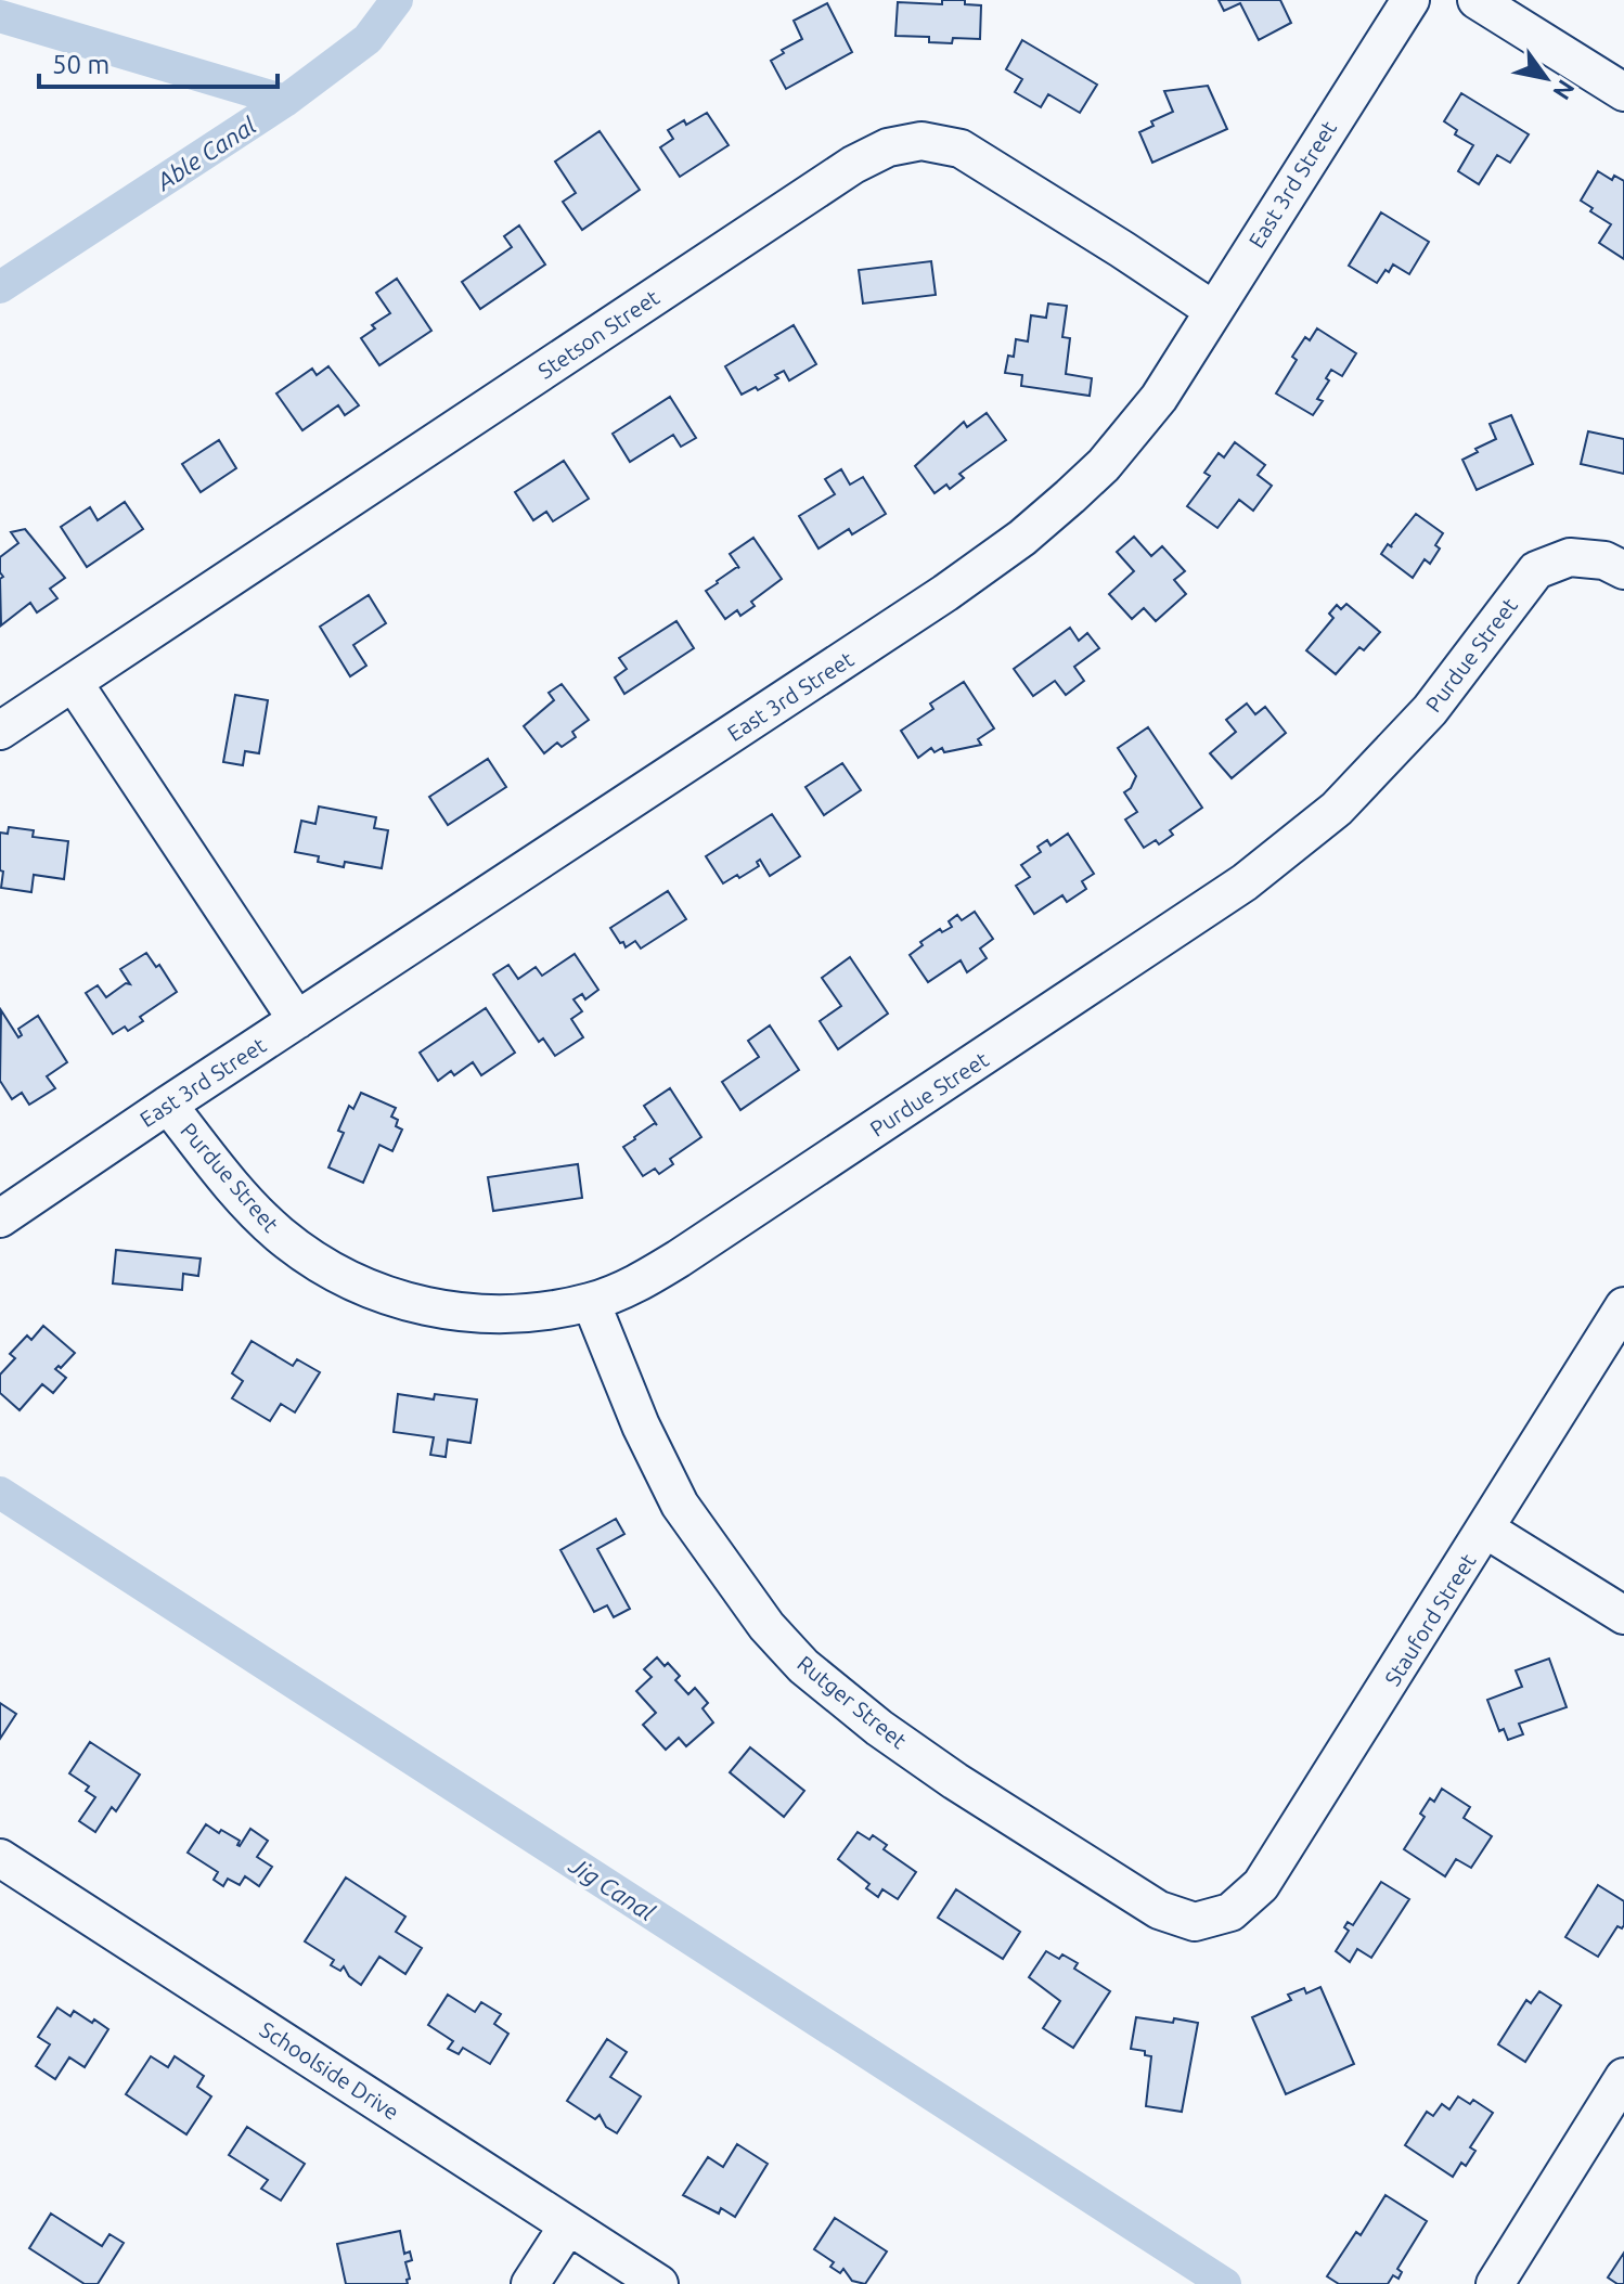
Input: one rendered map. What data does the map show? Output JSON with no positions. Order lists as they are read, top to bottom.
{
  "streets": {
    "street": [
      "East 3rd Street",
      "Stetson Street",
      "Purdue Street",
      "Stauford Street",
      "Rutger Street",
      "Schoolside Drive"
    ]
  },
  "crossings": [
    ["East 3rd Street", "Stetson Street"],
    ["East 3rd Street", "Purdue Street"],
    ["Purdue Street", "Rutger Street"],
    ["Stauford Street", "Rutger Street"]
  ],
  "water": ["Able Canal", "Jig Canal"],
  "scale_bar": "50 m",
  "north": "bottom right"
}
